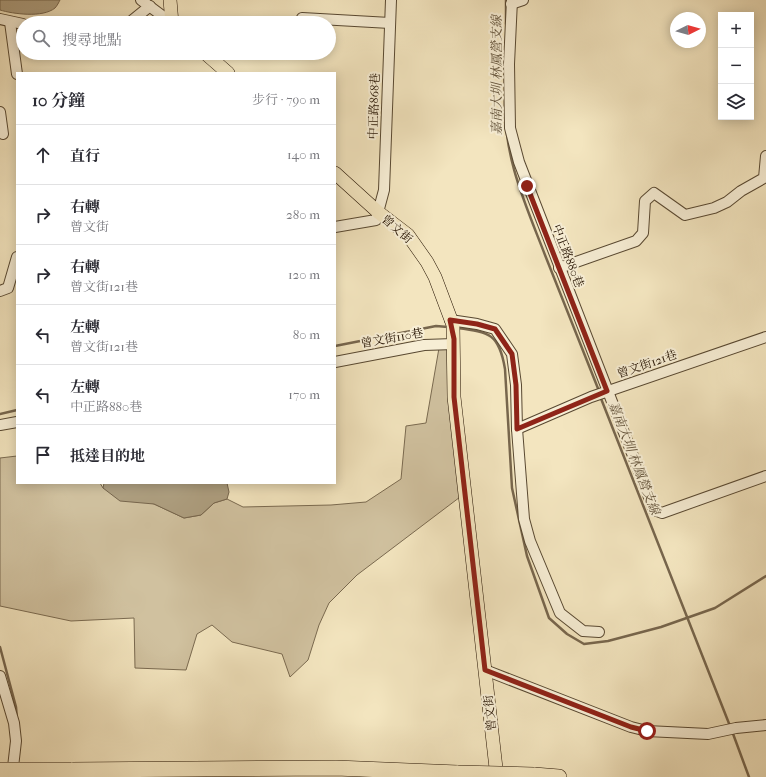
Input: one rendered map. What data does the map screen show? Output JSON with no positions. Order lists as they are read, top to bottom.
{
  "streets": {
    "main road": ["曾文街"],
    "street": [
      "中正路868巷",
      "中正路880巷",
      "曾文街110巷",
      "曾文街121巷"
    ]
  },
  "crossings": [
    ["中正路868巷", "曾文街"],
    ["曾文街", "曾文街110巷"],
    ["中正路880巷", "曾文街121巷"]
  ],
  "water": ["嘉南大圳 林鳳營支線"],
  "north": "right",
  "page": {
    "map_buttons": ["+", "−"],
    "search": "搜尋地點",
    "heading": ["10 分鐘", "步行 · 790 m"],
    "list": [
      ["直行", "140 m"],
      ["右轉", "曾文街", "280 m"],
      ["右轉", "曾文街121巷", "120 m"],
      ["左轉", "曾文街121巷", "80 m"],
      ["左轉", "中正路880巷", "170 m"],
      "抵達目的地"
    ]
  }
}
